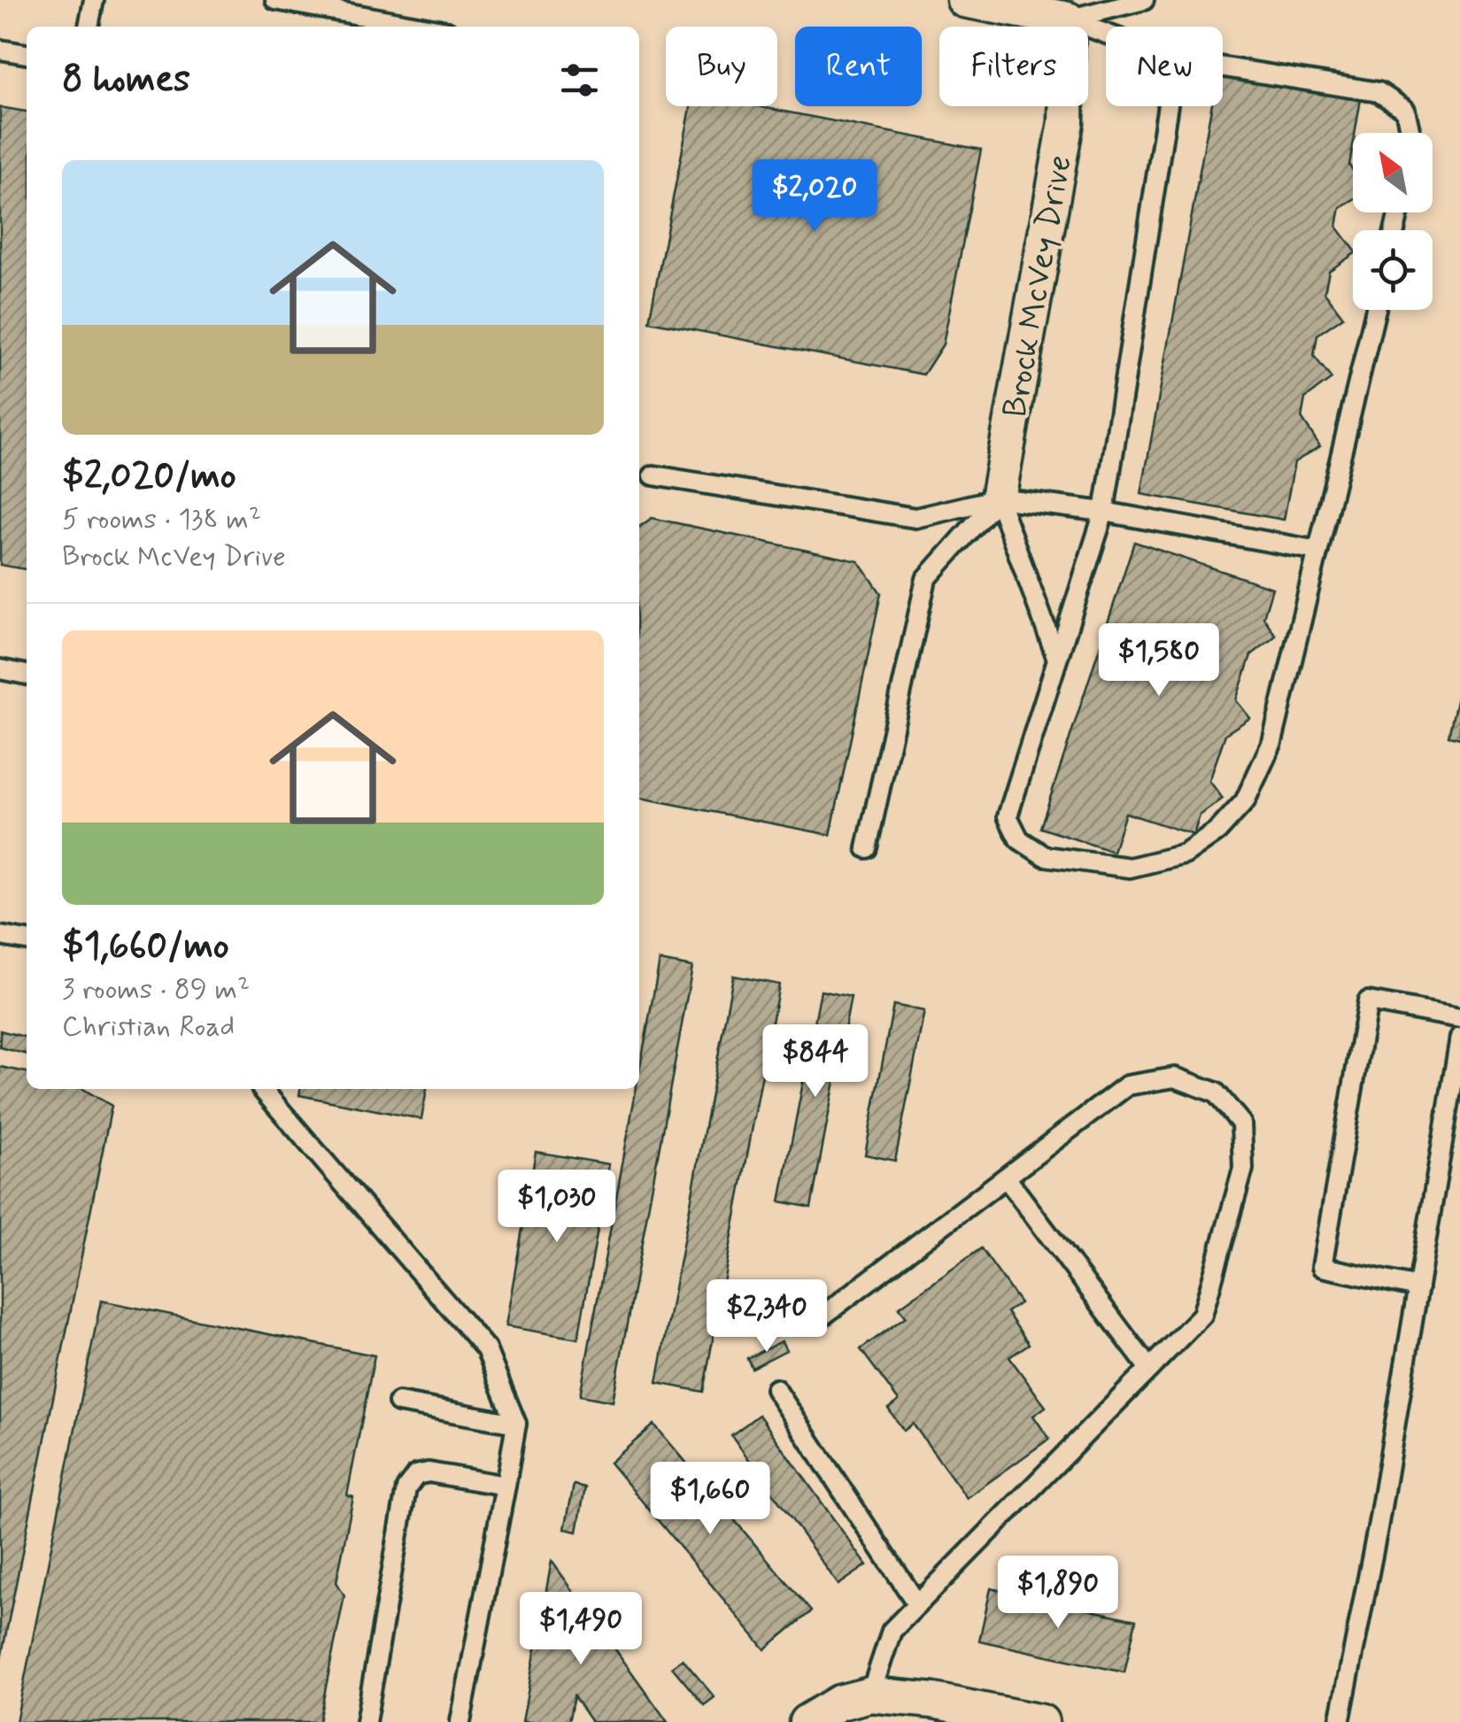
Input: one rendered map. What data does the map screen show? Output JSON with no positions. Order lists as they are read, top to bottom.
{
  "streets": {
    "street": ["Brock McVey Drive"]
  },
  "north": "top left",
  "page": {
    "chip": [
      "Buy",
      "Rent",
      "Filters",
      "New"
    ],
    "heading": "8 homes",
    "list": [
      {
        "name": "$2,020/mo",
        "note": "5 rooms · 138 m² · Brock McVey Drive"
      },
      {
        "name": "$1,660/mo",
        "note": "3 rooms · 89 m² · Christian Road"
      }
    ],
    "price": [
      "$2,020",
      "$1,580",
      "$844",
      "$1,030",
      "$2,340",
      "$1,660",
      "$1,890",
      "$1,490"
    ]
  }
}
